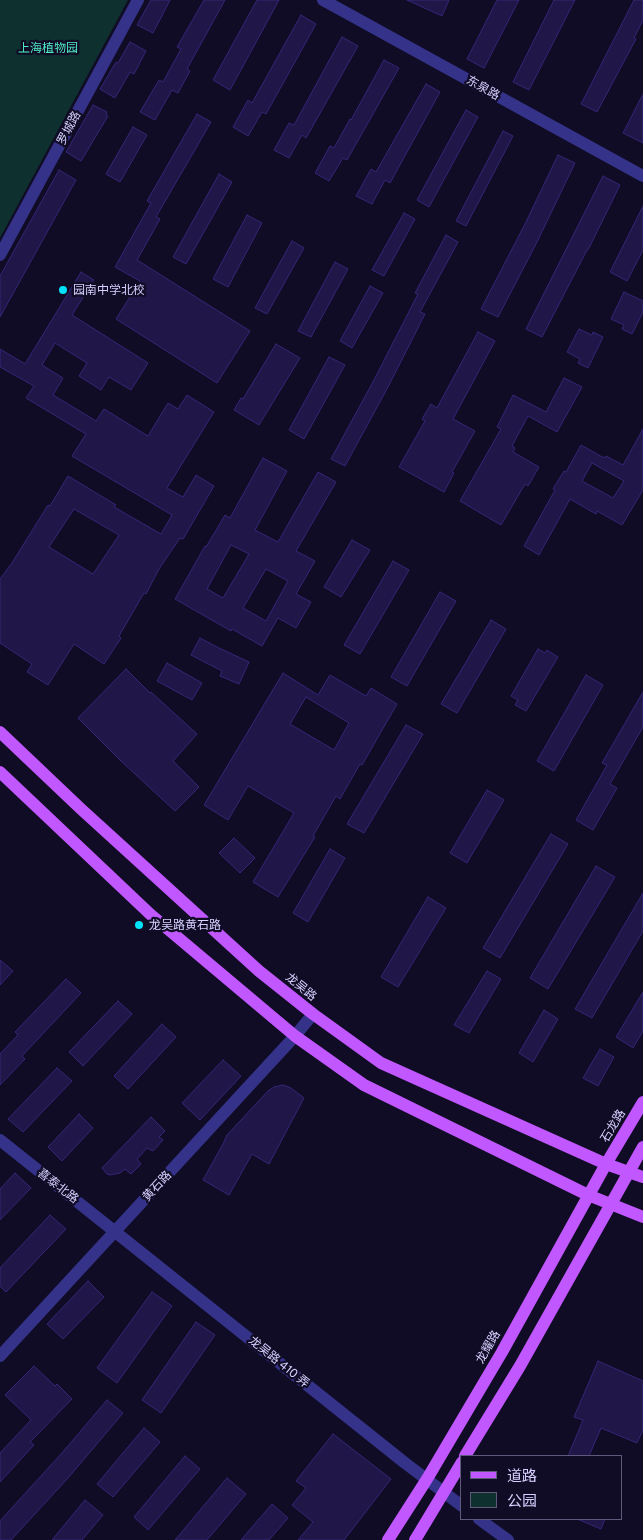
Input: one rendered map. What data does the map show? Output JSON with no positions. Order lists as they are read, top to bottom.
{
  "streets": {
    "main road": ["龙吴路", "石龙路", "龙耀路"],
    "street": [
      "东泉路",
      "罗城路",
      "喜泰北路",
      "黄石路",
      "龙吴路 410 弄"
    ]
  },
  "crossings": [
    ["龙吴路", "石龙路"],
    ["龙吴路", "黄石路"],
    ["龙吴路", "龙耀路"],
    ["石龙路", "龙耀路"],
    ["喜泰北路", "黄石路"],
    ["喜泰北路", "龙吴路 410 弄"],
    ["黄石路", "龙吴路 410 弄"],
    ["龙耀路", "龙吴路 410 弄"]
  ],
  "parks": ["上海植物园"],
  "places": ["园南中学北校", "龙吴路黄石路"],
  "legend": ["道路", "公园"]
}
